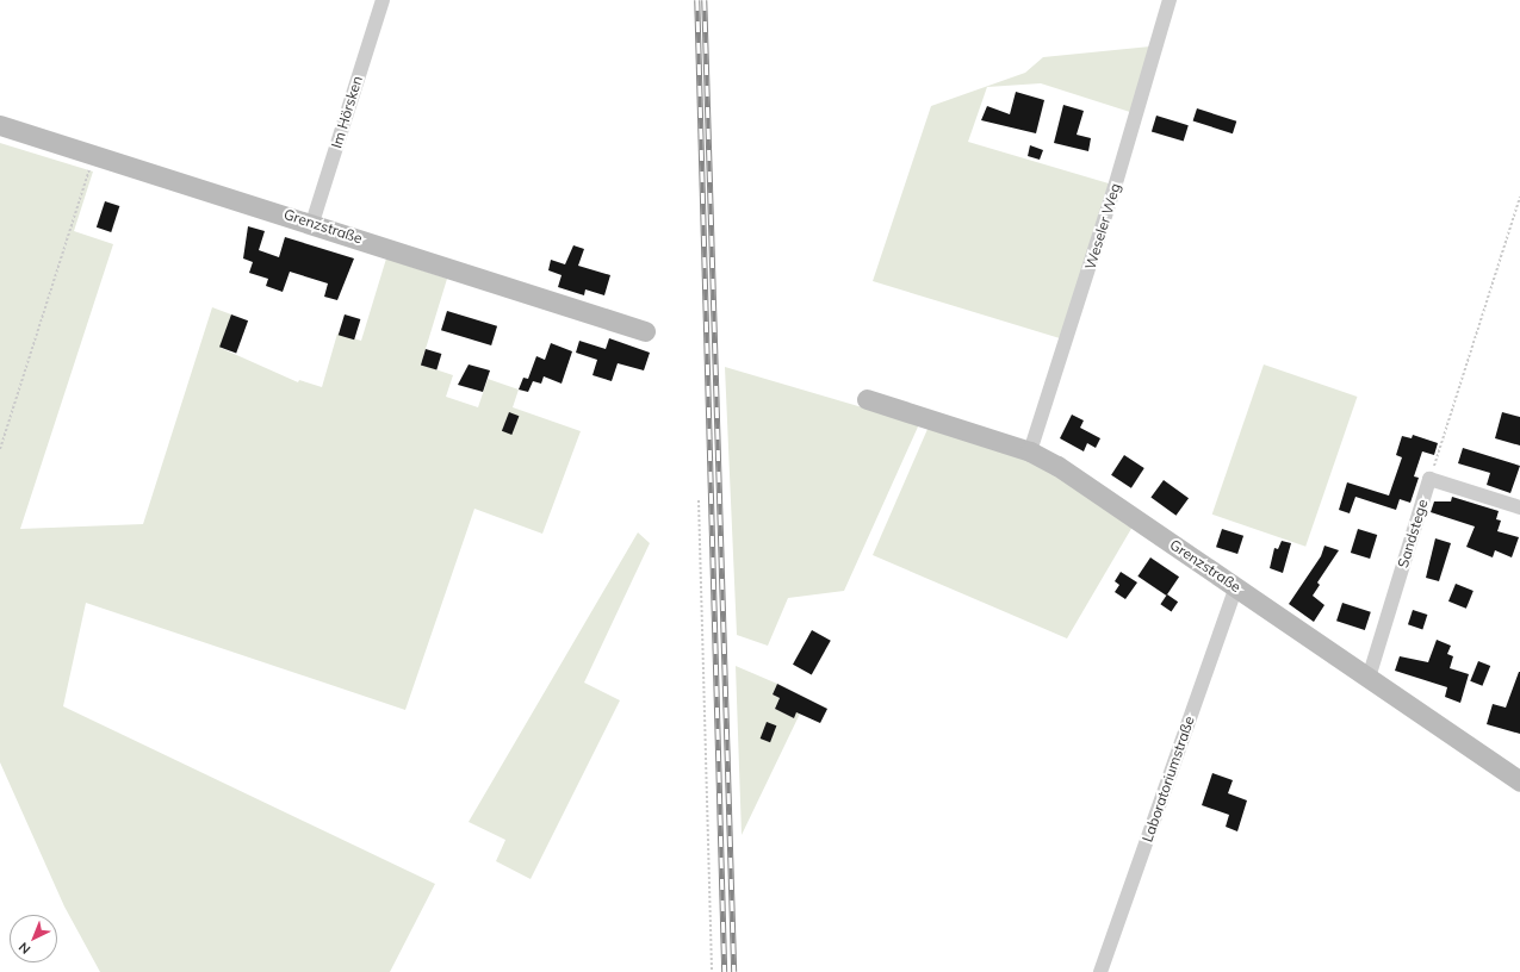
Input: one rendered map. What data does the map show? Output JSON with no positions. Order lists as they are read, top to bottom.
{
  "streets": {
    "street": [
      "Im Hörsken",
      "Grenzstraße",
      "Weseler Weg",
      "Sandstege",
      "Laboratoriumstraße"
    ]
  },
  "crossings": [
    ["Im Hörsken", "Grenzstraße"],
    ["Grenzstraße", "Weseler Weg"],
    ["Grenzstraße", "Sandstege"],
    ["Grenzstraße", "Laboratoriumstraße"]
  ],
  "north": "bottom left"
}
